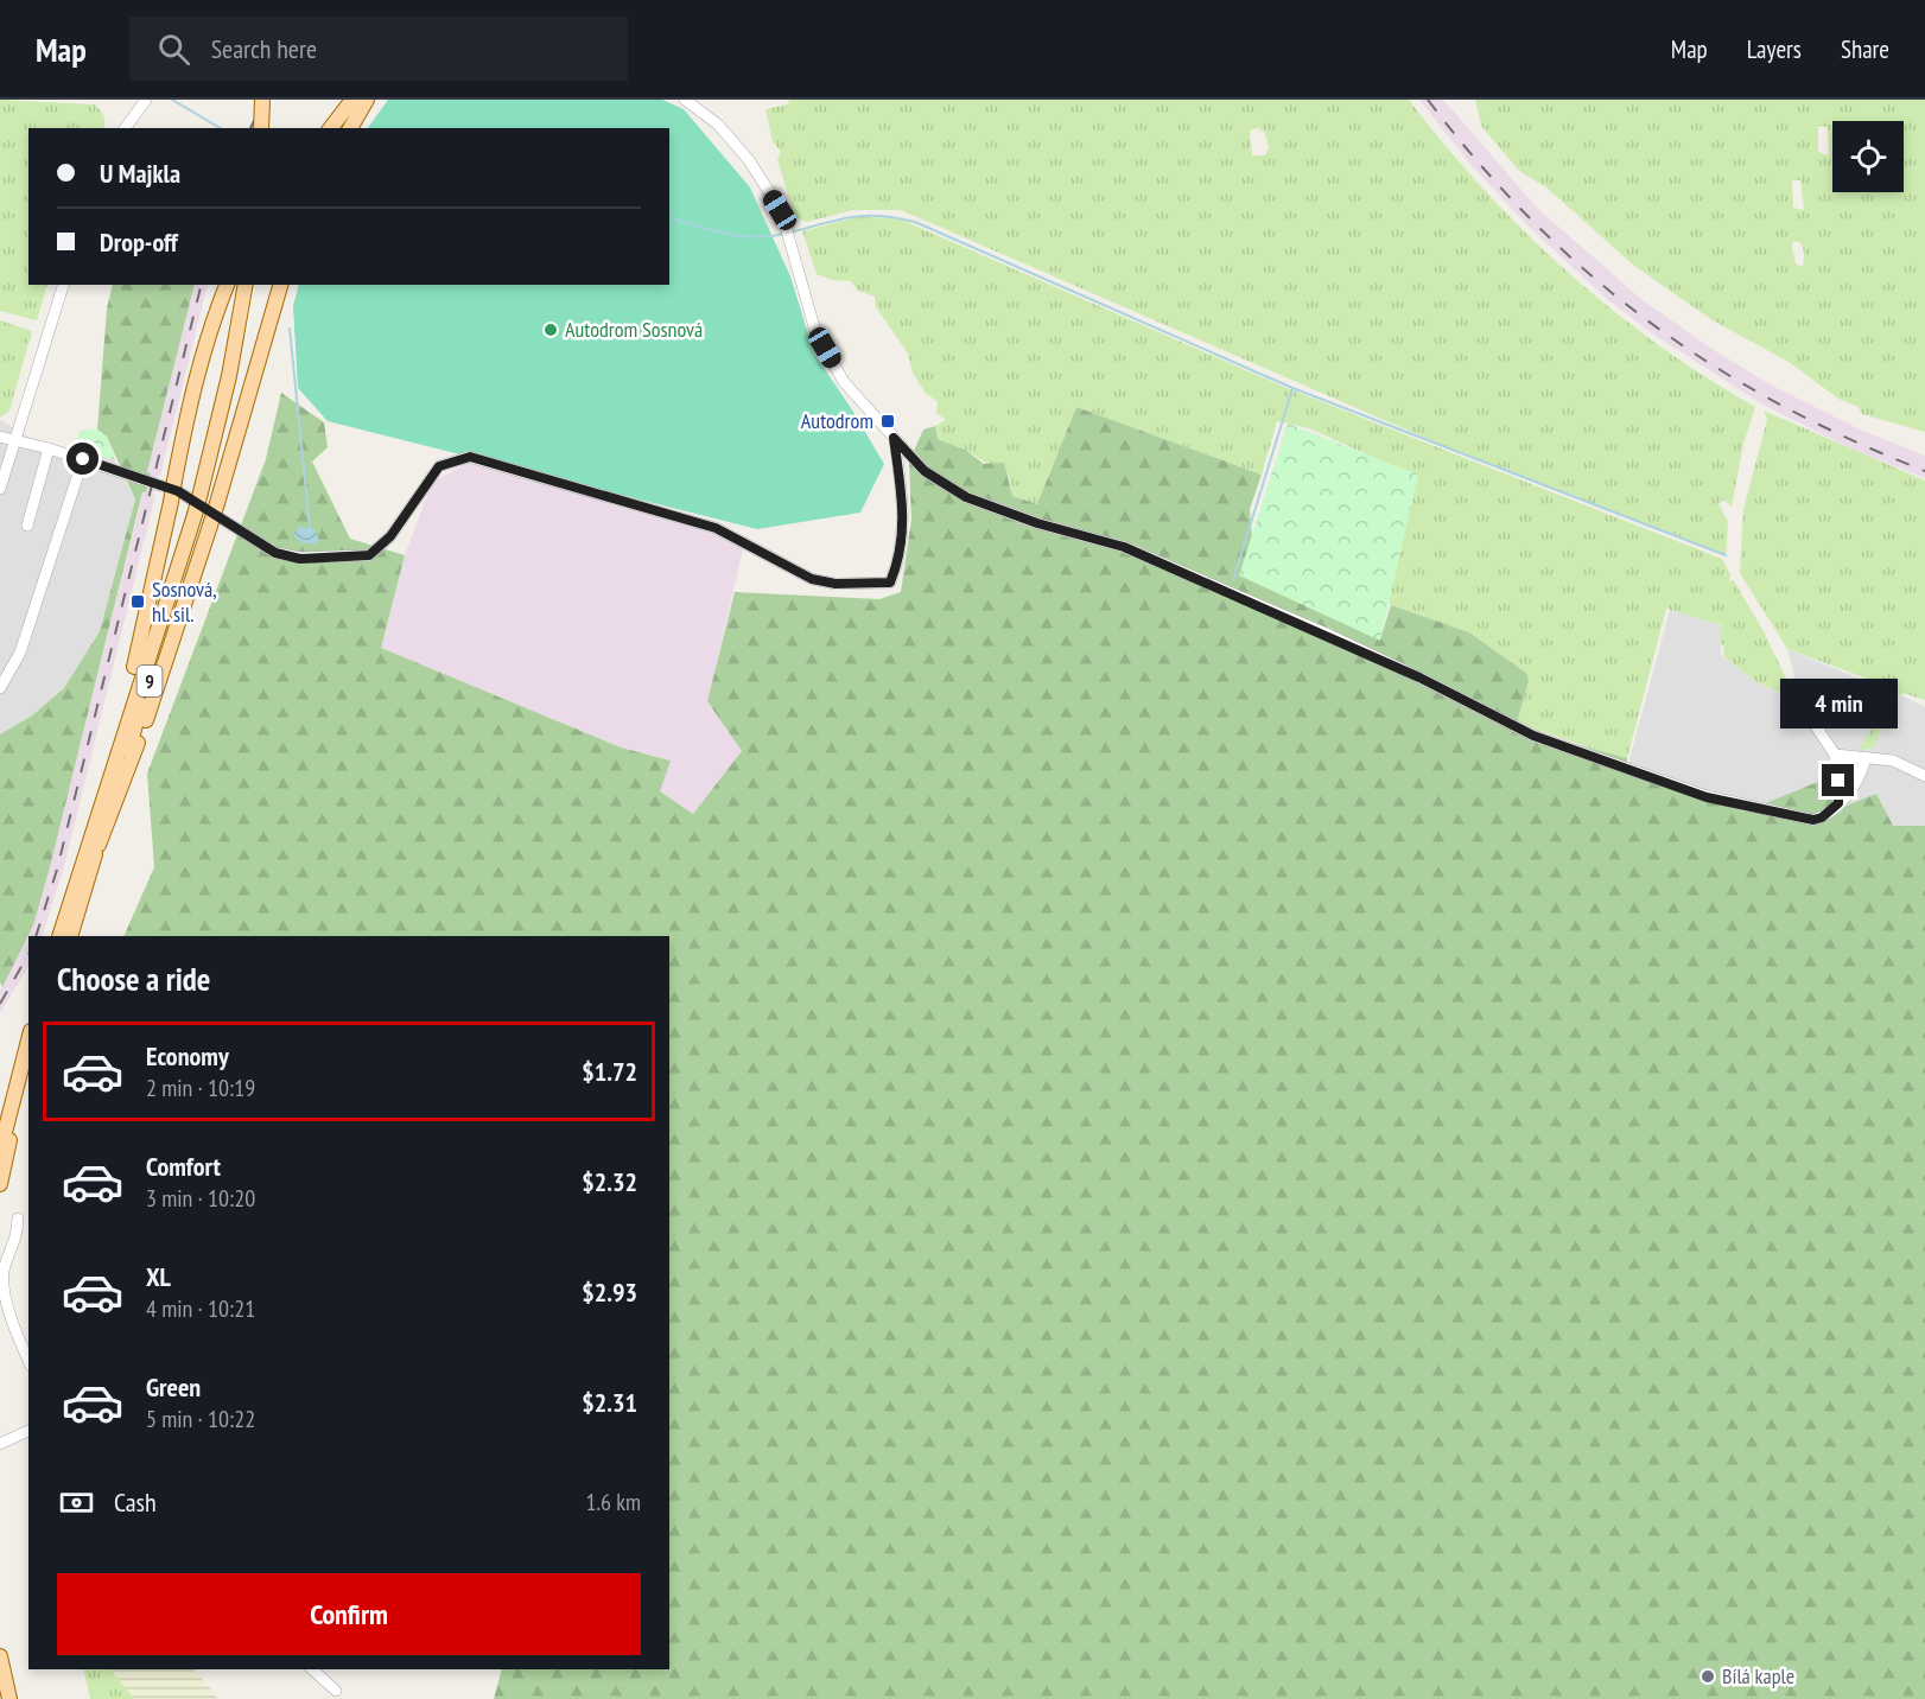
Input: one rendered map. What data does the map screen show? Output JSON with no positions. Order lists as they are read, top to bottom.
{
  "streets": {
    "main road": ["9"]
  },
  "places": {
    "other": ["Autodrom Sosnová", "Bílá kaple"],
    "transit": ["Autodrom", "Sosnová, hl. sil."]
  },
  "page": {
    "header": "Map",
    "search": "Search here",
    "nav": ["Map", "Layers", "Share"],
    "banner": ["U Majkla", "Drop-off"],
    "bubble": "4 min",
    "heading": "Choose a ride",
    "list": [
      {
        "name": "Economy",
        "note": "2 min · 10:19",
        "value": "$1.72"
      },
      {
        "name": "Comfort",
        "note": "3 min · 10:20",
        "value": "$2.32"
      },
      {
        "name": "XL",
        "note": "4 min · 10:21",
        "value": "$2.93"
      },
      {
        "name": "Green",
        "note": "5 min · 10:22",
        "value": "$2.31"
      }
    ],
    "pay": ["Cash", "1.6 km"],
    "buttons": "Confirm"
  }
}
